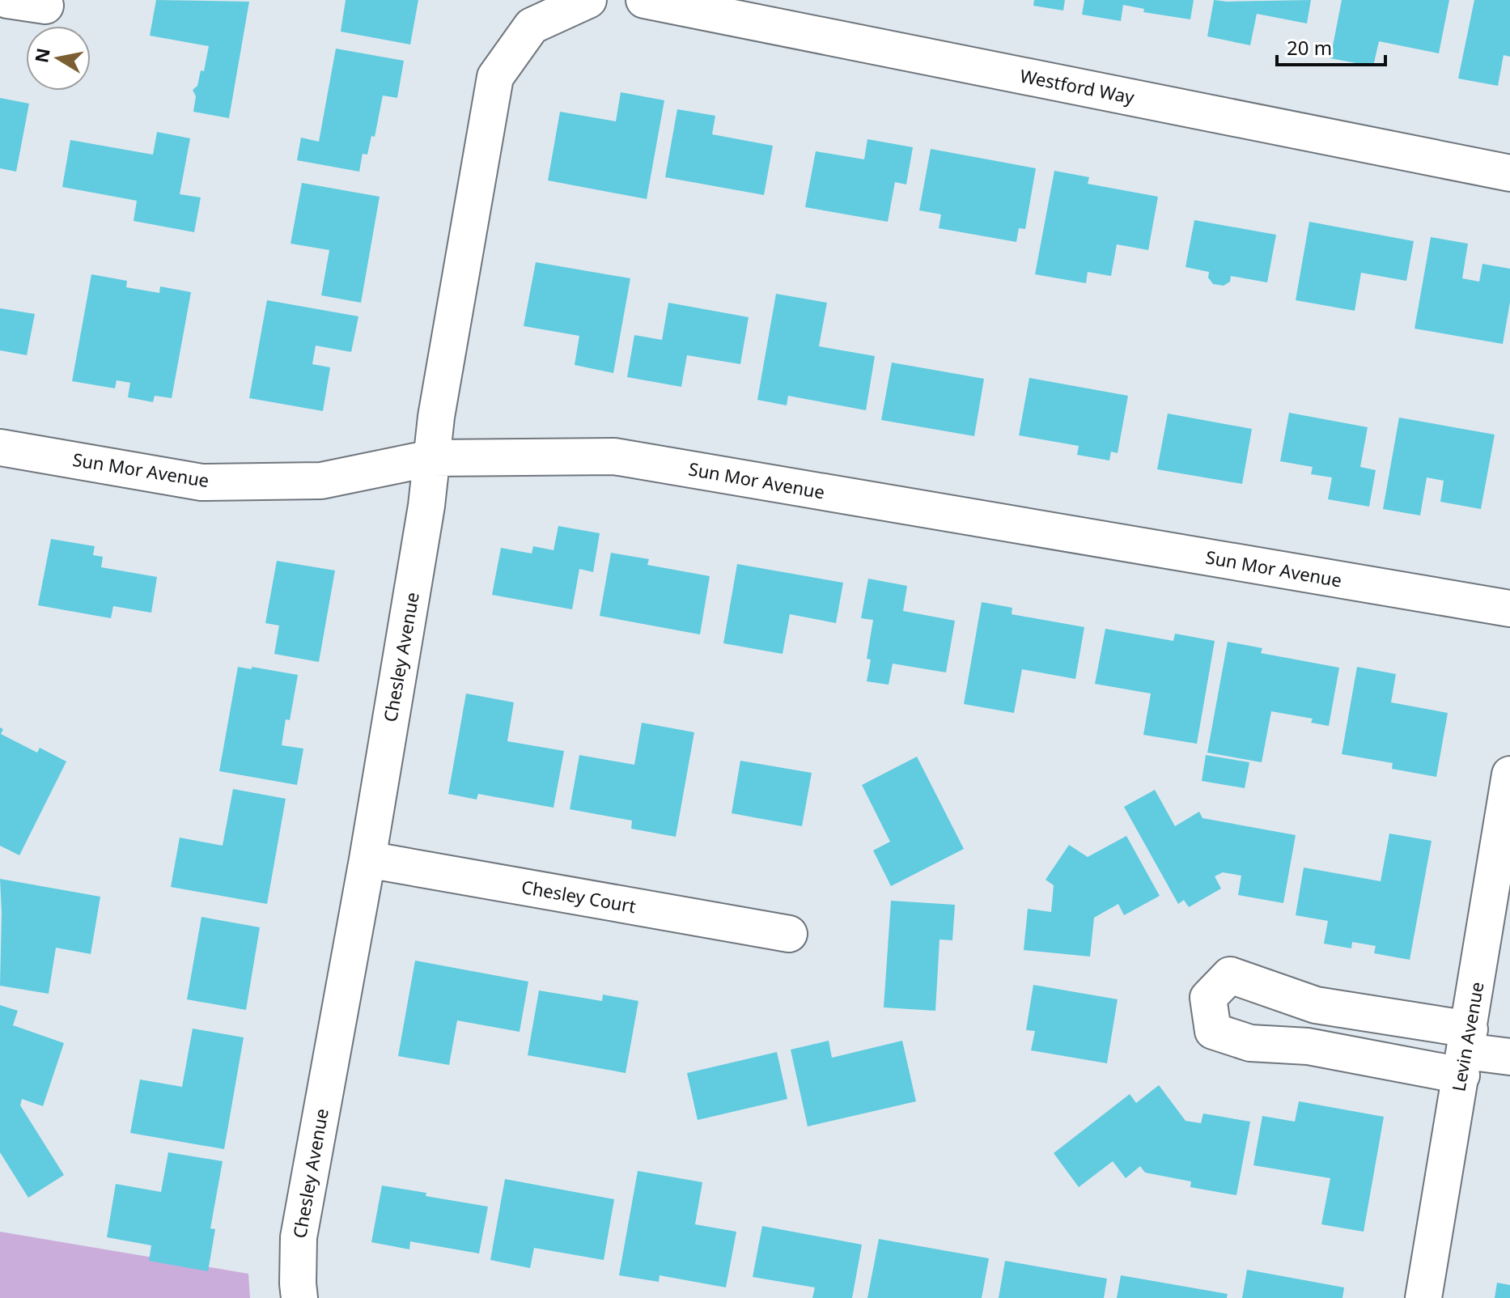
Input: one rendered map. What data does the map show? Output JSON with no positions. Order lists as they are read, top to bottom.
{
  "streets": {
    "street": [
      "Westford Way",
      "Sun Mor Avenue",
      "Chesley Avenue",
      "Chesley Court",
      "Levin Avenue"
    ]
  },
  "crossings": [
    ["Sun Mor Avenue", "Chesley Avenue"],
    ["Chesley Avenue", "Chesley Court"]
  ],
  "scale_bar": "20 m",
  "north": "left"
}
